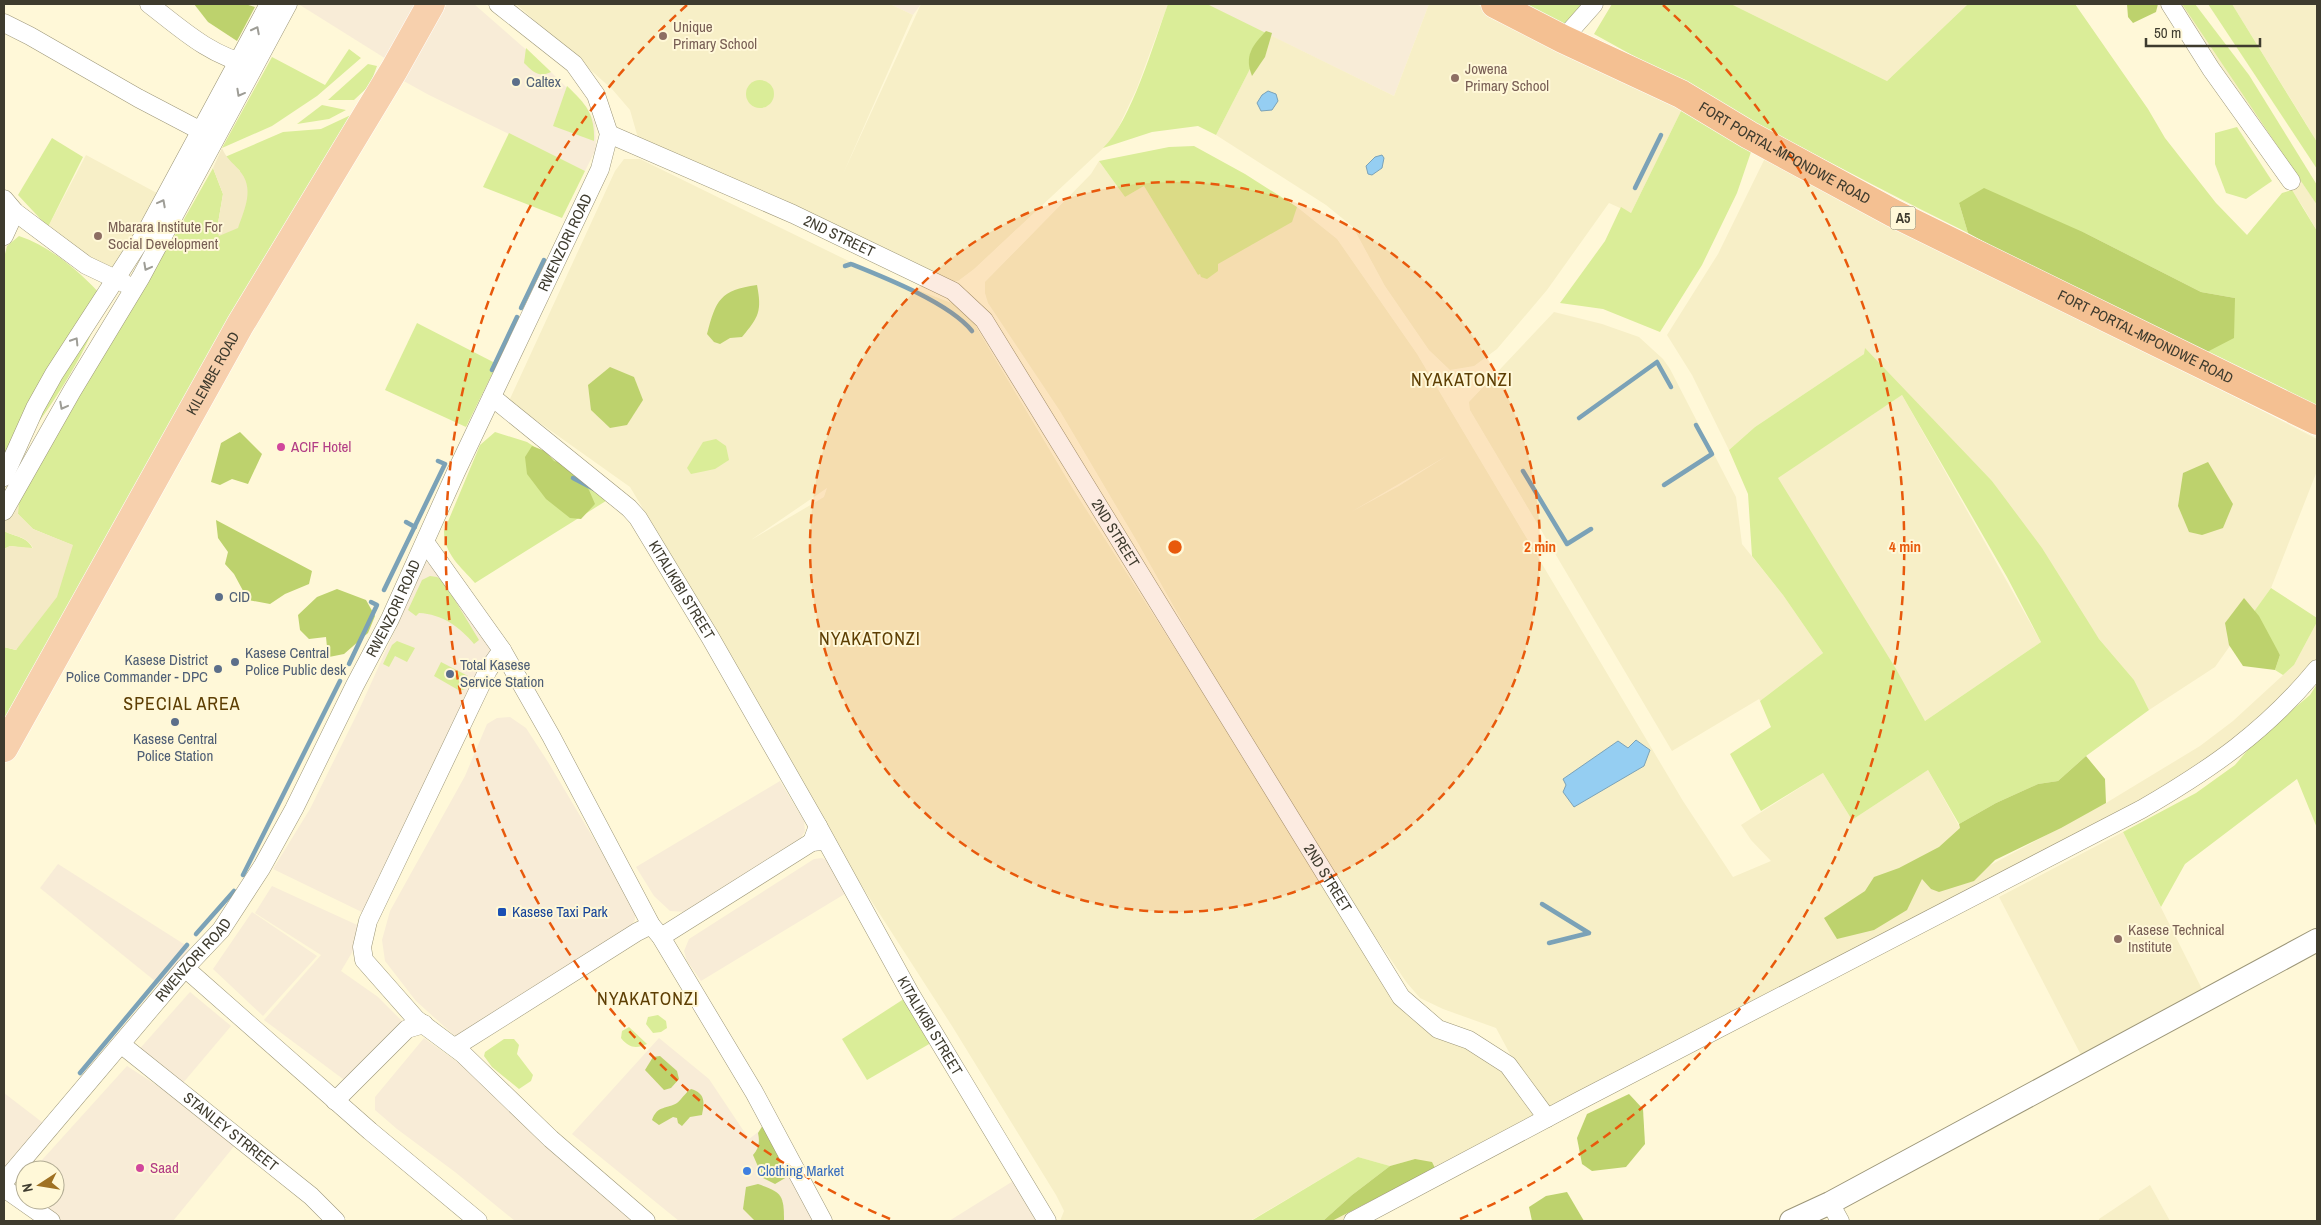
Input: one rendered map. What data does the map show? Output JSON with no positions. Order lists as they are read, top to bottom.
{
  "streets": {
    "highway": ["FORT PORTAL-MPONDWE ROAD", "A5"],
    "main road": ["KILEMBE ROAD"],
    "street": [
      "2ND STREET",
      "RWENZORI ROAD",
      "KITALIKIBI STREET",
      "STANLEY STRREET"
    ]
  },
  "crossings": [
    ["2ND STREET", "RWENZORI ROAD"],
    ["RWENZORI ROAD", "KITALIKIBI STREET"],
    ["RWENZORI ROAD", "STANLEY STRREET"]
  ],
  "districts": [
    "NYAKATONZI",
    "NYAKATONZI",
    "SPECIAL AREA",
    "NYAKATONZI"
  ],
  "places": {
    "other": [
      "Unique Primary School",
      "Jowena Primary School",
      "Caltex",
      "Mbarara Institute For Social Development",
      "ACIF Hotel",
      "CID",
      "Kasese Central Police Public desk",
      "Kasese District Police Commander - DPC",
      "Total Kasese Service Station",
      "Kasese Central Police Station",
      "Kasese Technical Institute",
      "Saad",
      "Clothing Market"
    ],
    "transit": ["Kasese Taxi Park"]
  },
  "scale_bar": "50 m",
  "north": "left",
  "rings": ["2 min", "4 min"]
}
